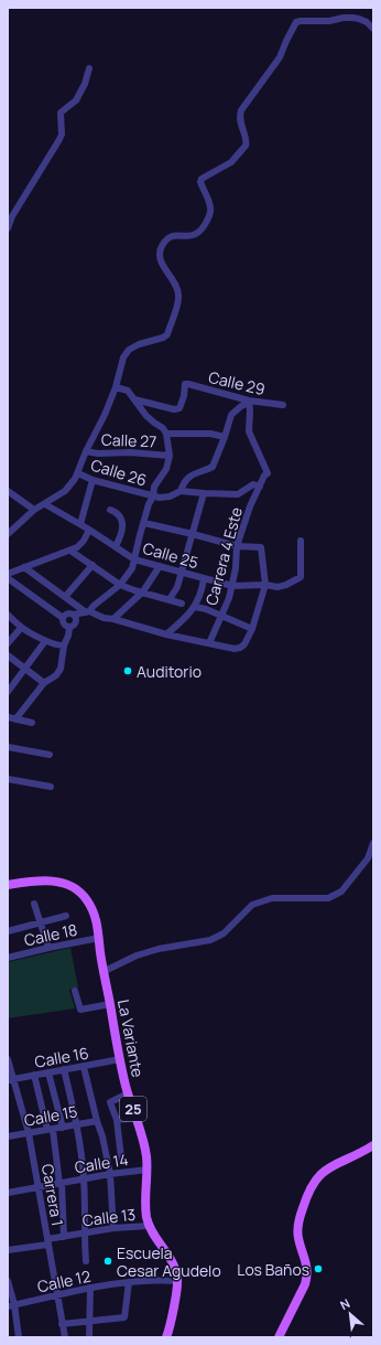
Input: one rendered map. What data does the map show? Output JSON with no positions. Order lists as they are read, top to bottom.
{
  "streets": {
    "main road": ["La Variante", "25"],
    "street": [
      "Calle 29",
      "Calle 27",
      "Calle 26",
      "Calle 25",
      "Carrera 4 Este",
      "Calle 18",
      "Calle 16",
      "Calle 15",
      "Calle 14",
      "Carrera 1",
      "Calle 13",
      "Calle 12"
    ]
  },
  "crossings": [
    ["Calle 29", "Carrera 4 Este"],
    ["Calle 25", "Carrera 4 Este"],
    ["Calle 18", "La Variante"],
    ["La Variante", "Calle 16"],
    ["La Variante", "Calle 14"],
    ["La Variante", "Calle 13"],
    ["La Variante", "Calle 12"],
    ["Calle 16", "Carrera 1"],
    ["Calle 15", "Carrera 1"],
    ["Calle 14", "Carrera 1"],
    ["Carrera 1", "Calle 13"],
    ["Carrera 1", "Calle 12"]
  ],
  "places": ["Auditorio", "Escuela Cesar Agudelo", "Los Baños"],
  "north": "top left"
}
